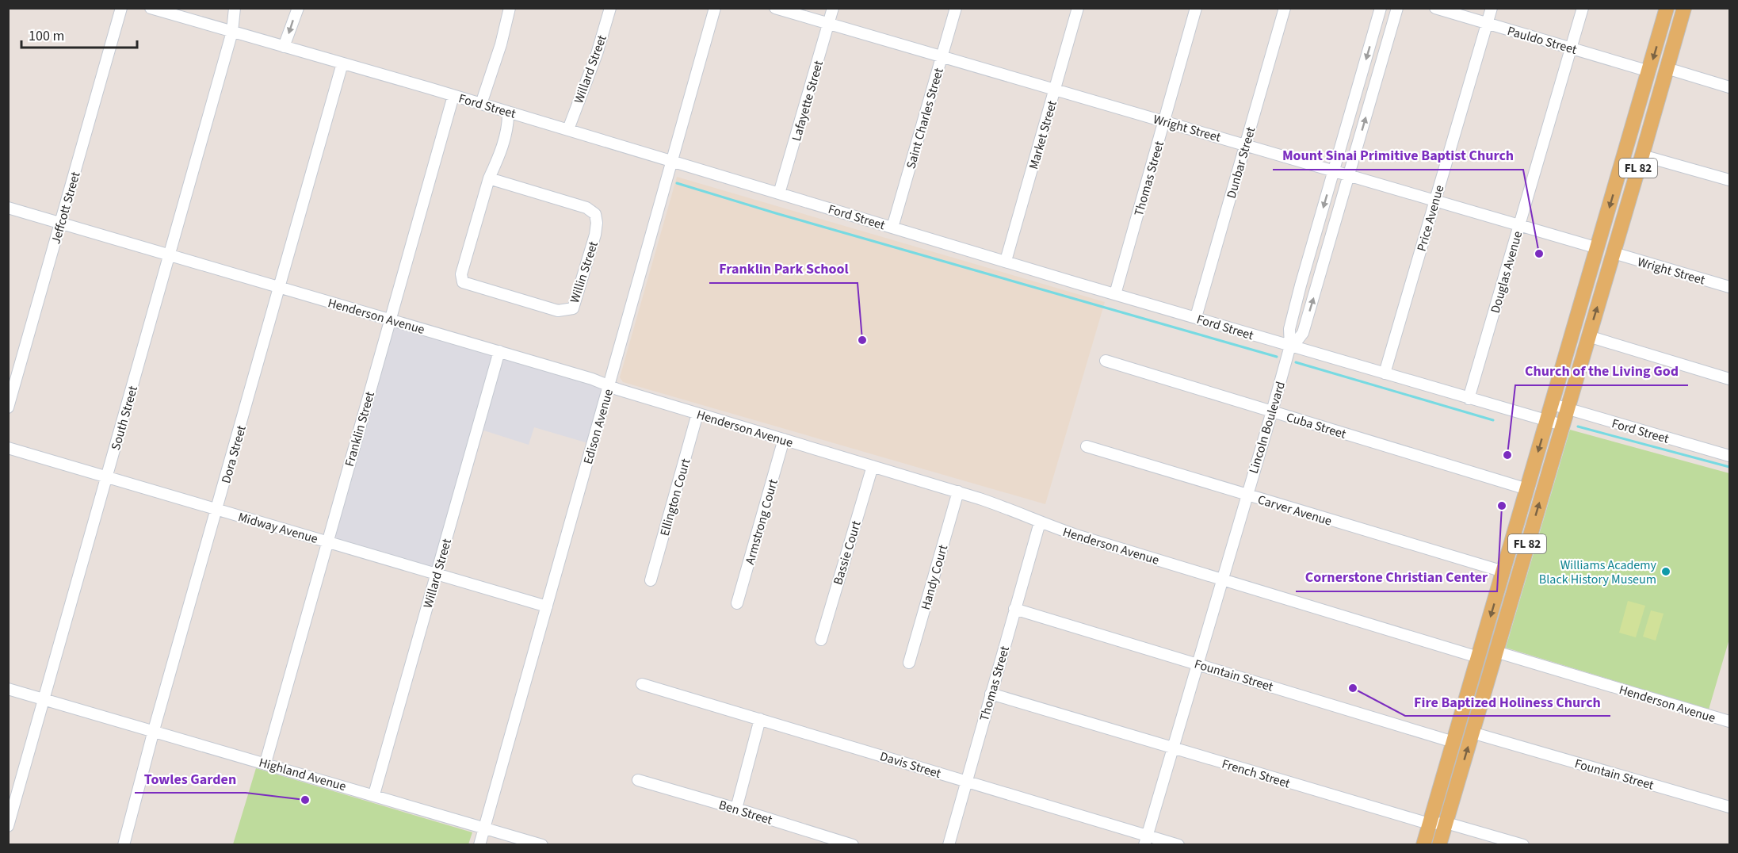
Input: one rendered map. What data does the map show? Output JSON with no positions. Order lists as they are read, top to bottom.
{
  "streets": {
    "main road": ["FL 82"],
    "street": [
      "Pauldo Street",
      "Willard Street",
      "Lafayette Street",
      "Ford Street",
      "Saint Charles Street",
      "Wright Street",
      "Market Street",
      "Dunbar Street",
      "Thomas Street",
      "Jeffcott Street",
      "Price Avenue",
      "Willin Street",
      "Douglas Avenue",
      "Henderson Avenue",
      "South Street",
      "Cuba Street",
      "Edison Avenue",
      "Lincoln Boulevard",
      "Franklin Street",
      "Dora Street",
      "Ellington Court",
      "Carver Avenue",
      "Armstrong Court",
      "Midway Avenue",
      "Bassie Court",
      "Handy Court",
      "Fountain Street",
      "Davis Street",
      "French Street",
      "Highland Avenue",
      "Ben Street"
    ]
  },
  "crossings": [
    ["Pauldo Street", "FL 82"],
    ["Pauldo Street", "Price Avenue"],
    ["Pauldo Street", "Douglas Avenue"],
    ["Willard Street", "Ford Street"],
    ["Willard Street", "Henderson Avenue"],
    ["Willard Street", "Midway Avenue"],
    ["Willard Street", "Highland Avenue"],
    ["Lafayette Street", "Ford Street"],
    ["Lafayette Street", "Wright Street"],
    ["Ford Street", "Saint Charles Street"],
    ["Ford Street", "Market Street"],
    ["Ford Street", "Dunbar Street"],
    ["Ford Street", "FL 82"],
    ["Ford Street", "Thomas Street"],
    ["Ford Street", "Price Avenue"],
    ["Ford Street", "Willin Street"],
    ["Ford Street", "Douglas Avenue"],
    ["Ford Street", "South Street"],
    ["Ford Street", "Edison Avenue"],
    ["Ford Street", "Lincoln Boulevard"],
    ["Ford Street", "Franklin Street"],
    ["Ford Street", "Dora Street"],
    ["Saint Charles Street", "Wright Street"],
    ["Wright Street", "Market Street"],
    ["Wright Street", "Dunbar Street"],
    ["Wright Street", "FL 82"],
    ["Wright Street", "Thomas Street"],
    ["Wright Street", "Price Avenue"],
    ["Wright Street", "Douglas Avenue"],
    ["Wright Street", "Lincoln Boulevard"],
    ["FL 82", "Henderson Avenue"],
    ["FL 82", "Cuba Street"],
    ["FL 82", "Carver Avenue"],
    ["FL 82", "Fountain Street"],
    ["FL 82", "French Street"],
    ["Thomas Street", "Henderson Avenue"],
    ["Thomas Street", "Fountain Street"],
    ["Thomas Street", "Davis Street"],
    ["Thomas Street", "French Street"],
    ["Jeffcott Street", "Henderson Avenue"],
    ["Henderson Avenue", "South Street"],
    ["Henderson Avenue", "Edison Avenue"],
    ["Henderson Avenue", "Lincoln Boulevard"],
    ["Henderson Avenue", "Franklin Street"],
    ["Henderson Avenue", "Dora Street"],
    ["Henderson Avenue", "Ellington Court"],
    ["Henderson Avenue", "Armstrong Court"],
    ["Henderson Avenue", "Bassie Court"],
    ["Henderson Avenue", "Handy Court"],
    ["South Street", "Midway Avenue"],
    ["South Street", "Highland Avenue"],
    ["Cuba Street", "Lincoln Boulevard"],
    ["Edison Avenue", "Midway Avenue"],
    ["Edison Avenue", "Highland Avenue"],
    ["Lincoln Boulevard", "Carver Avenue"],
    ["Lincoln Boulevard", "Fountain Street"],
    ["Lincoln Boulevard", "Davis Street"],
    ["Lincoln Boulevard", "French Street"],
    ["Franklin Street", "Midway Avenue"],
    ["Franklin Street", "Highland Avenue"],
    ["Dora Street", "Midway Avenue"],
    ["Dora Street", "Highland Avenue"]
  ],
  "places": [
    "Mount Sinai Primitive Baptist Church",
    "Franklin Park School",
    "Church of the Living God",
    "Cornerstone Christian Center",
    "Williams Academy Black History Museum",
    "Fire Baptized Holiness Church",
    "Towles Garden"
  ],
  "scale_bar": "100 m"
}
